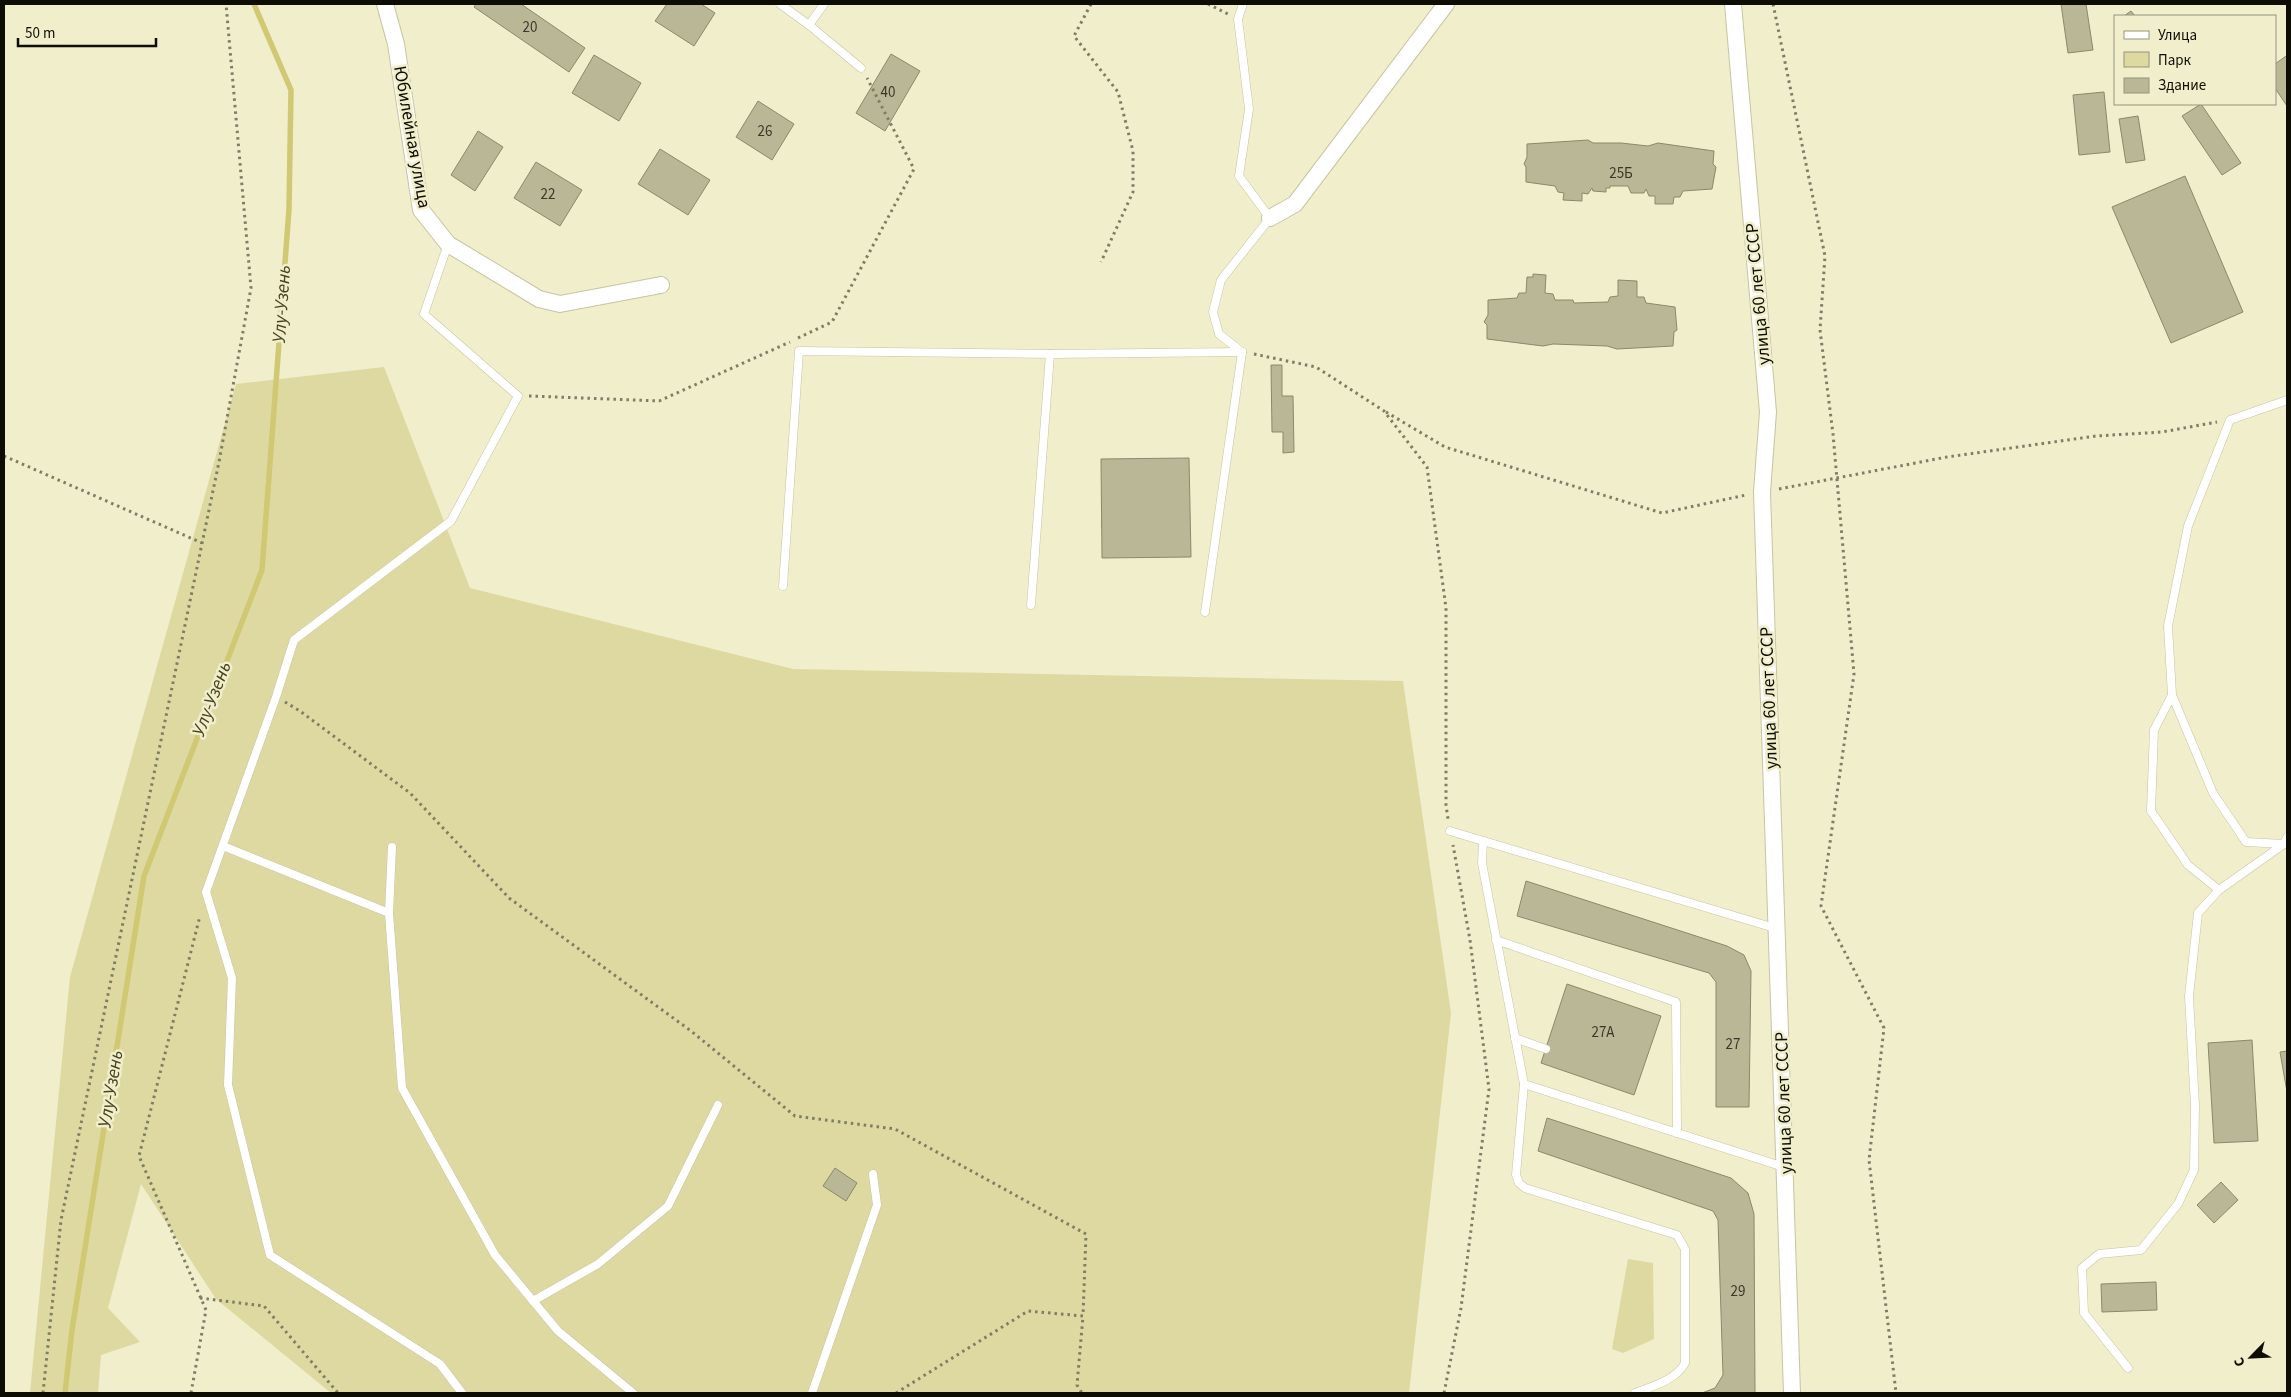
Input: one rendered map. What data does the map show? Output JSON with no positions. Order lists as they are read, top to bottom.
{
  "streets": {
    "street": ["Юбилейная улица", "улица 60 лет СССР"]
  },
  "water": ["Улу-Узень"],
  "house_numbers": [
    "20",
    "40",
    "26",
    "25Б",
    "22",
    "27А",
    "27",
    "29"
  ],
  "legend": ["Улица", "Парк", "Здание"],
  "scale_bar": "50 m",
  "north": "bottom left"
}
